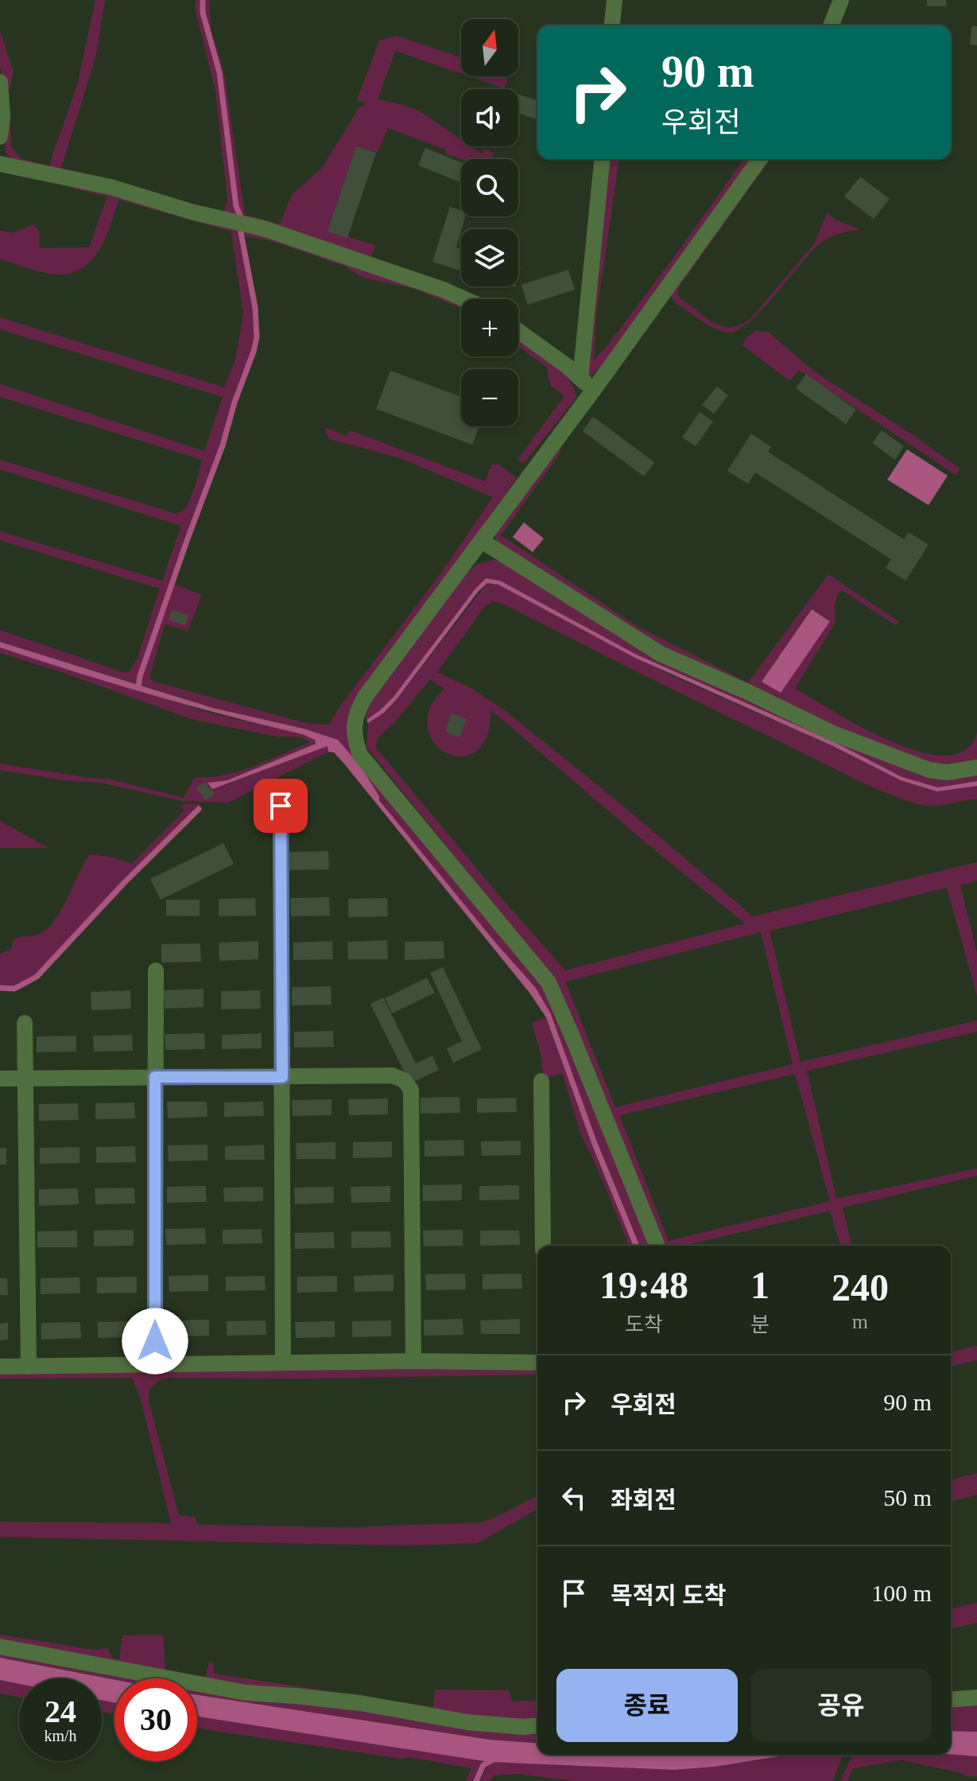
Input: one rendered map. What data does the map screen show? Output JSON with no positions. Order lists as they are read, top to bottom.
{
  "north": "top",
  "page": {
    "map_buttons": ["+", "−"],
    "turn": ["90 m", "우회전"],
    "eta": [
      "19:48",
      "도착",
      "1",
      "분",
      "240",
      "m"
    ],
    "list": [
      {
        "name": "우회전",
        "value": "90 m"
      },
      {
        "name": "좌회전",
        "value": "50 m"
      },
      {
        "name": "목적지 도착",
        "value": "100 m"
      }
    ],
    "buttons": ["종료", "공유"],
    "speed": "24 km/h",
    "limit": "30"
  }
}
